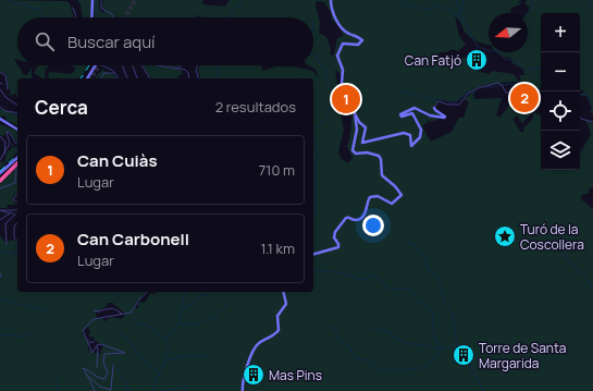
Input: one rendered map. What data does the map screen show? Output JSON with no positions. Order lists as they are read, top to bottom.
{
  "places": {
    "building": ["Can Fatjó", "Torre de Santa Margarida", "Mas Pins"],
    "place": ["Turó de la Coscollera"]
  },
  "north": "left",
  "page": {
    "map_buttons": ["+", "−"],
    "search": "Buscar aquí",
    "heading": ["Cerca", "2 resultados"],
    "pins": ["2", "1"],
    "list": [
      {
        "mark": "1",
        "name": "Can Cuiàs",
        "note": "Lugar",
        "value": "710 m"
      },
      {
        "mark": "2",
        "name": "Can Carbonell",
        "note": "Lugar",
        "value": "1.1 km"
      }
    ]
  }
}
